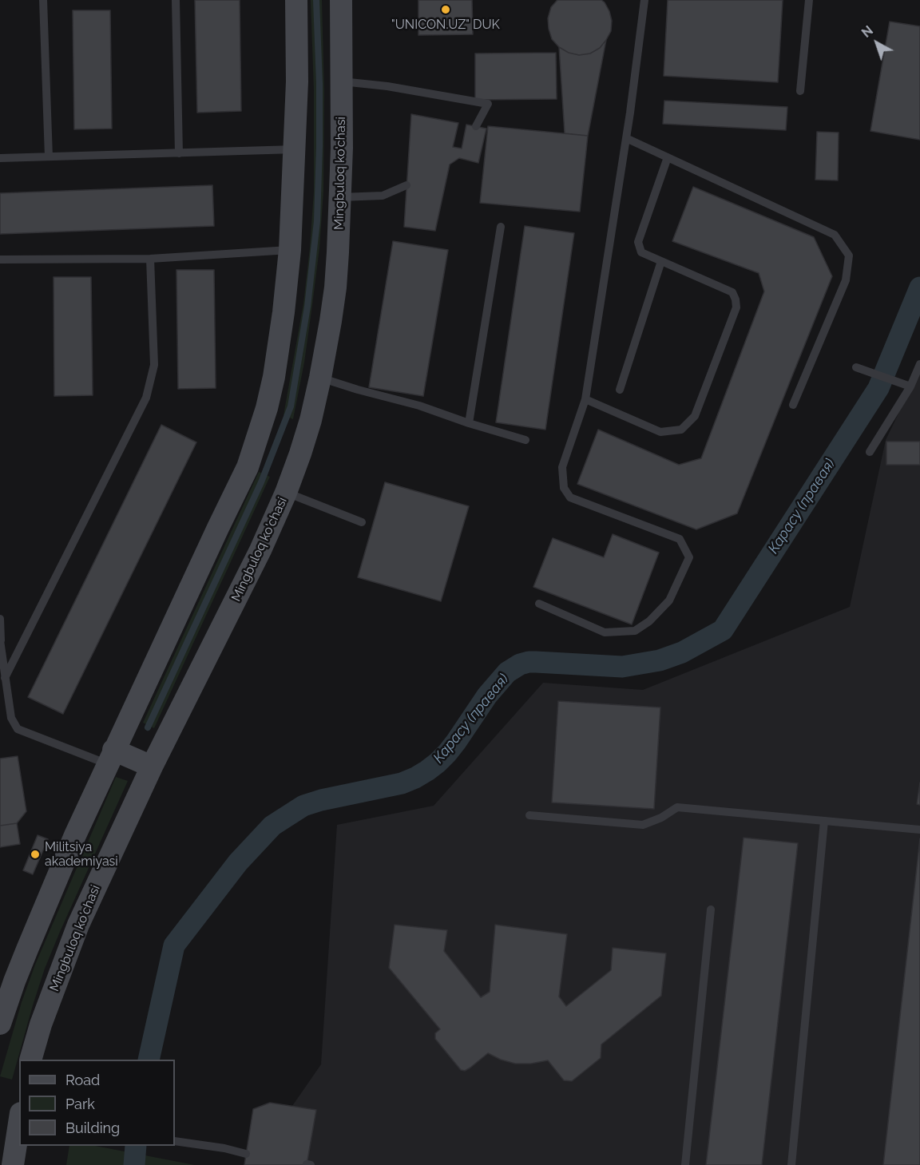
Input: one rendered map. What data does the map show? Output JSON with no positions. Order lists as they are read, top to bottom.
{
  "streets": {
    "main road": ["Mingbuloq ko'chasi"]
  },
  "water": ["Карасу (правая)"],
  "places": ["\"UNICON.UZ\" DUK", "Militsiya akademiyasi"],
  "legend": ["Road", "Park", "Building"],
  "north": "top left"
}
